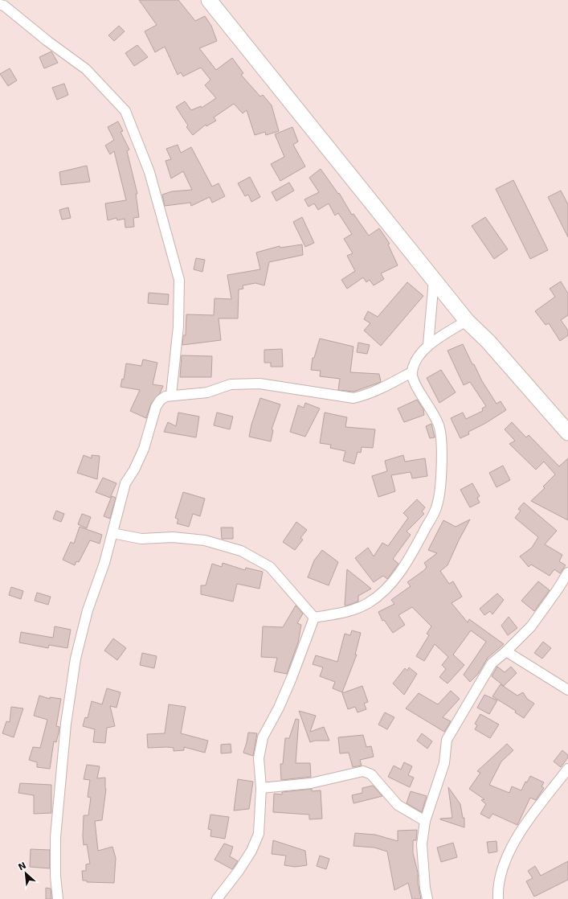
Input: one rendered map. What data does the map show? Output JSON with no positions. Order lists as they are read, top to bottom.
{
  "north": "top left"
}
